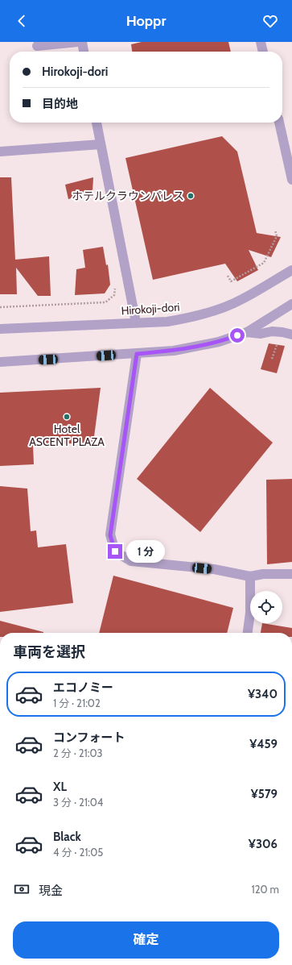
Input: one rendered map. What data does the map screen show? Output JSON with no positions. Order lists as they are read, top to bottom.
{
  "streets": {
    "street": ["Hirokoji-dori"]
  },
  "places": ["ホテルクラウンパレス", "Hotel ASCENT PLAZA"],
  "page": {
    "header": "Hoppr",
    "banner": ["Hirokoji-dori", "目的地"],
    "bubble": "1 分",
    "heading": "車両を選択",
    "list": [
      {
        "name": "エコノミー",
        "note": "1 分 · 21:02",
        "value": "¥340"
      },
      {
        "name": "コンフォート",
        "note": "2 分 · 21:03",
        "value": "¥459"
      },
      {
        "name": "XL",
        "note": "3 分 · 21:04",
        "value": "¥579"
      },
      {
        "name": "Black",
        "note": "4 分 · 21:05",
        "value": "¥306"
      }
    ],
    "pay": ["現金", "120 m"],
    "buttons": "確定"
  }
}
